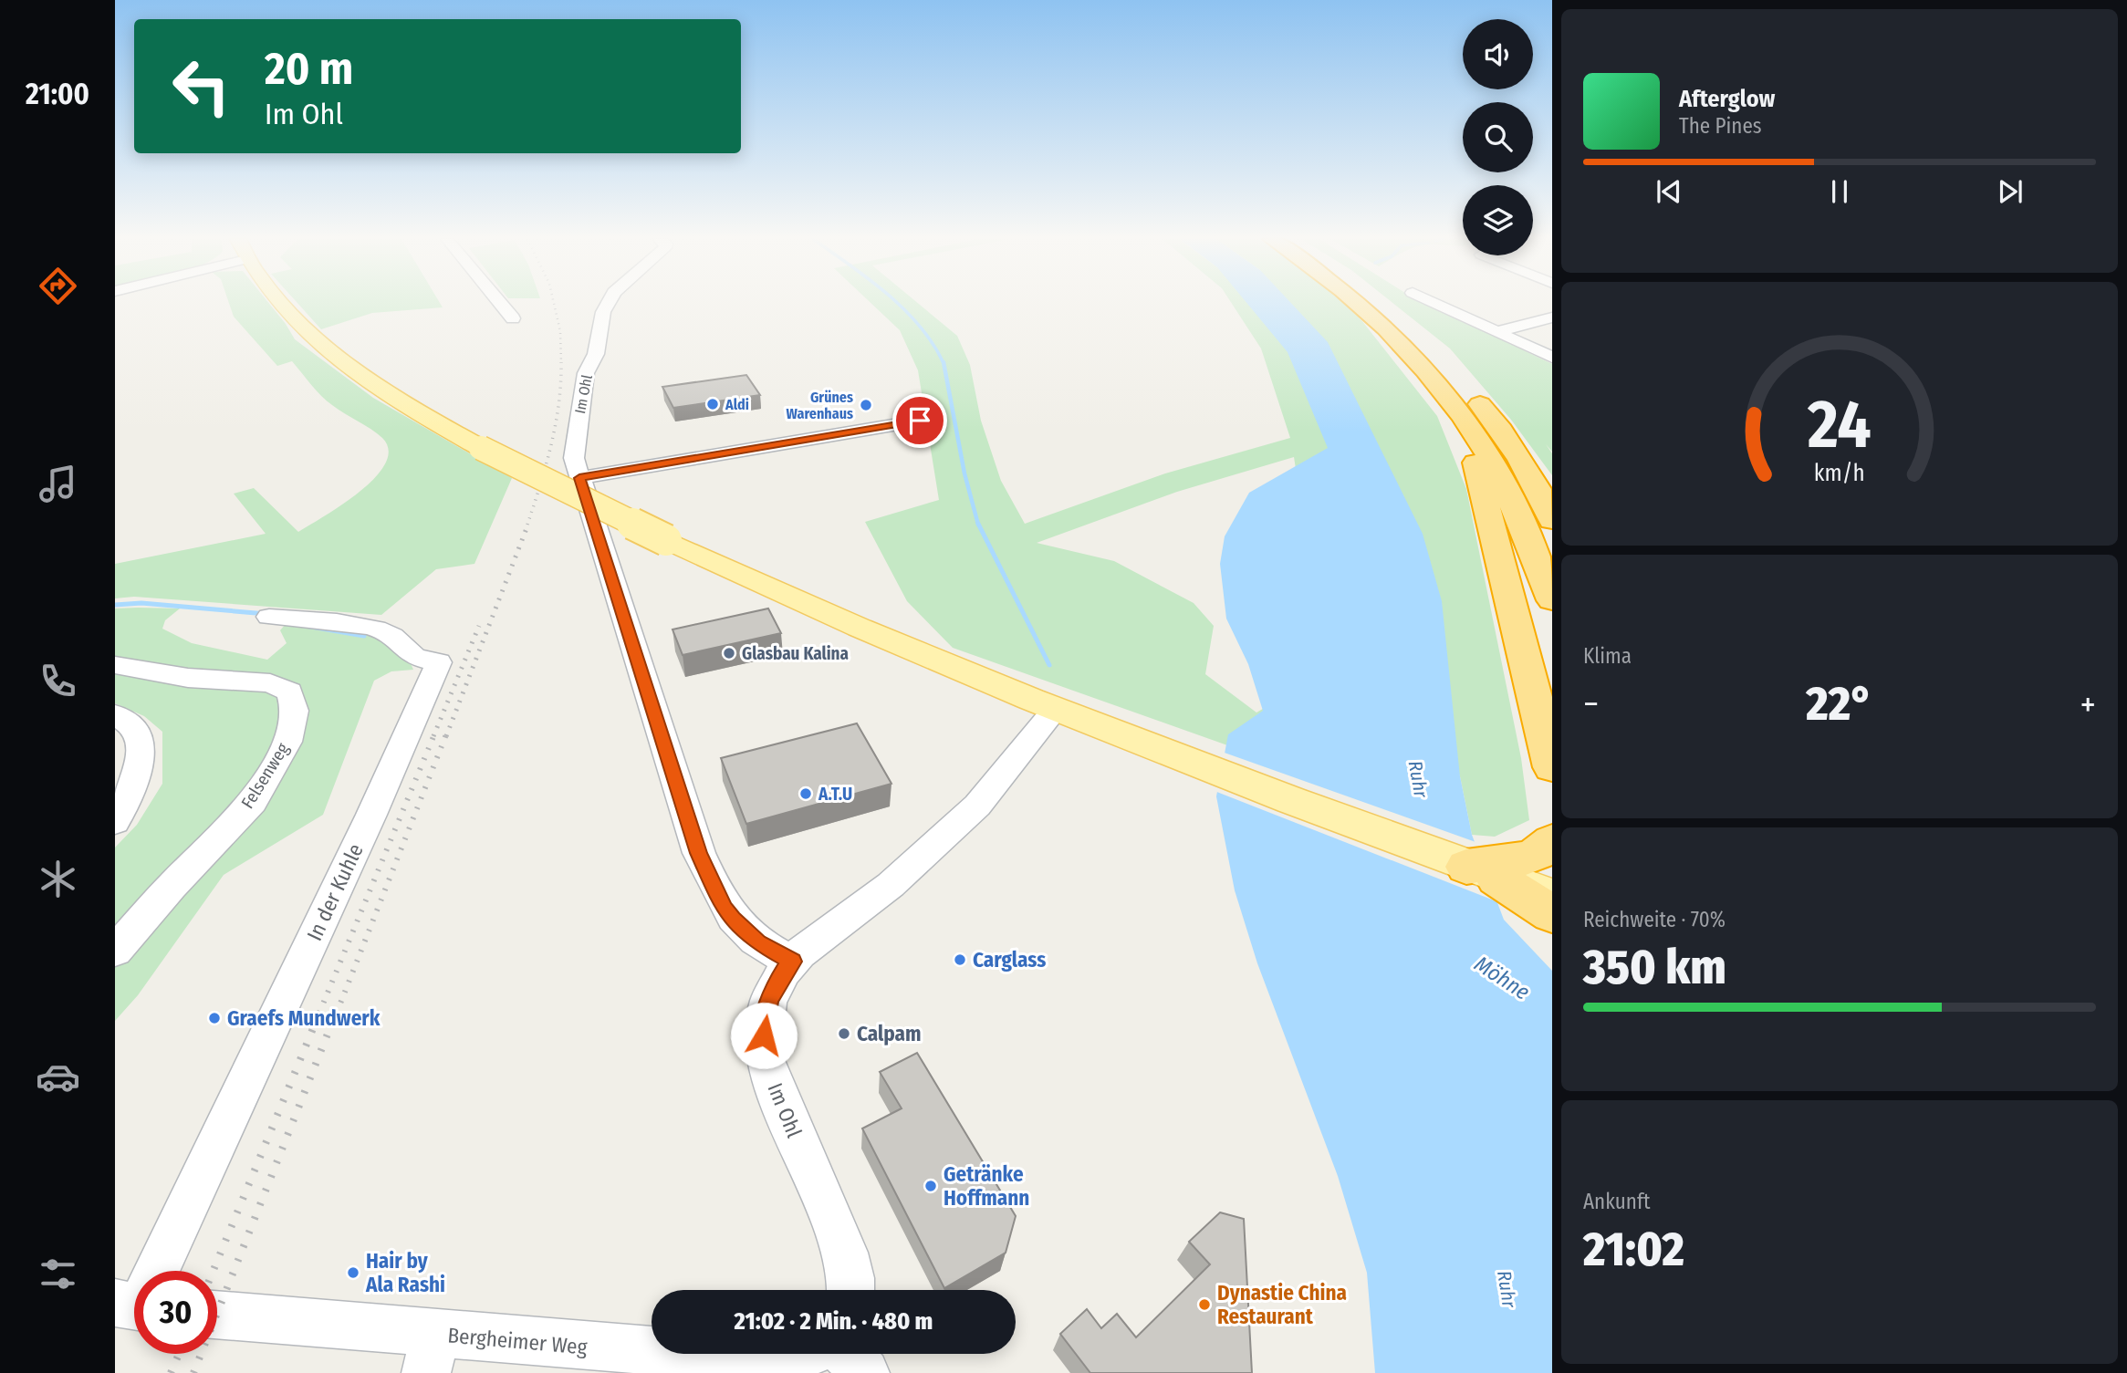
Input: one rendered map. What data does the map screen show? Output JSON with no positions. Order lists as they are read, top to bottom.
{
  "streets": {
    "street": [
      "Im Ohl",
      "Felsenweg",
      "In der Kuhle",
      "Bergheimer Weg"
    ]
  },
  "water": ["Ruhr", "Möhne"],
  "places": [
    "Aldi",
    "Grünes Warenhaus",
    "Glasbau Kalina",
    "A.T.U",
    "Carglass",
    "Graefs Mundwerk",
    "Calpam",
    "Getränke Hoffmann",
    "Hair by Ala Rashi",
    "Dynastie China Restaurant"
  ],
  "page": {
    "tabs": "21:00",
    "turn": ["20 m", "Im Ohl"],
    "song": ["Afterglow", "The Pines"],
    "tile": [
      "Klima",
      ["Reichweite · 70%", "350 km"],
      ["Ankunft", "21:02"]
    ],
    "heat": ["−", "22°", "+"],
    "limit": "30",
    "trip": "21:02 · 2 Min. · 480 m",
    "gauge": ["24", "km/h"]
  }
}
